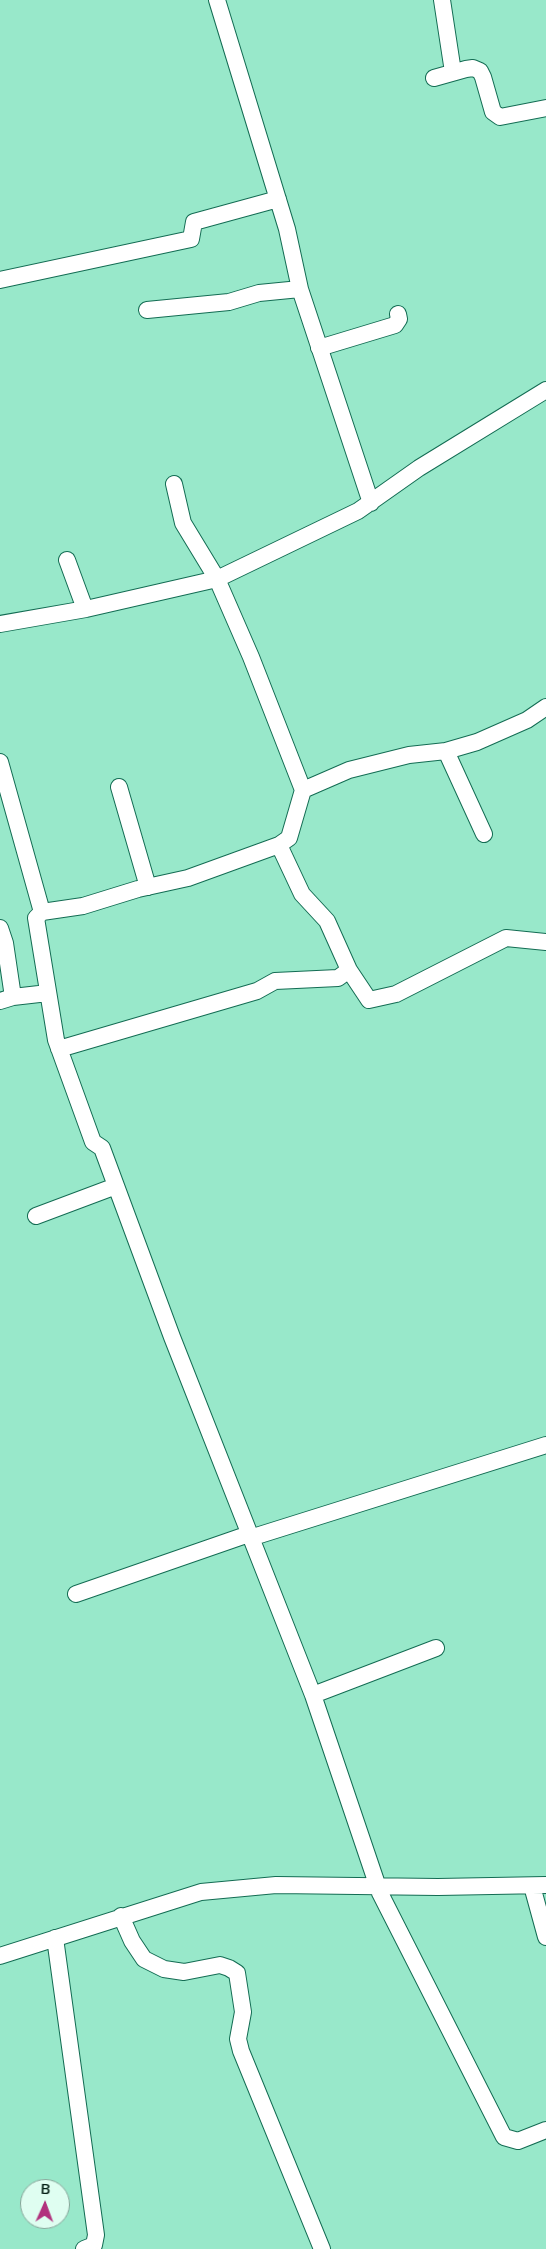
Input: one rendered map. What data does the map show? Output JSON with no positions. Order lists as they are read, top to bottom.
{
  "north": "top"
}
